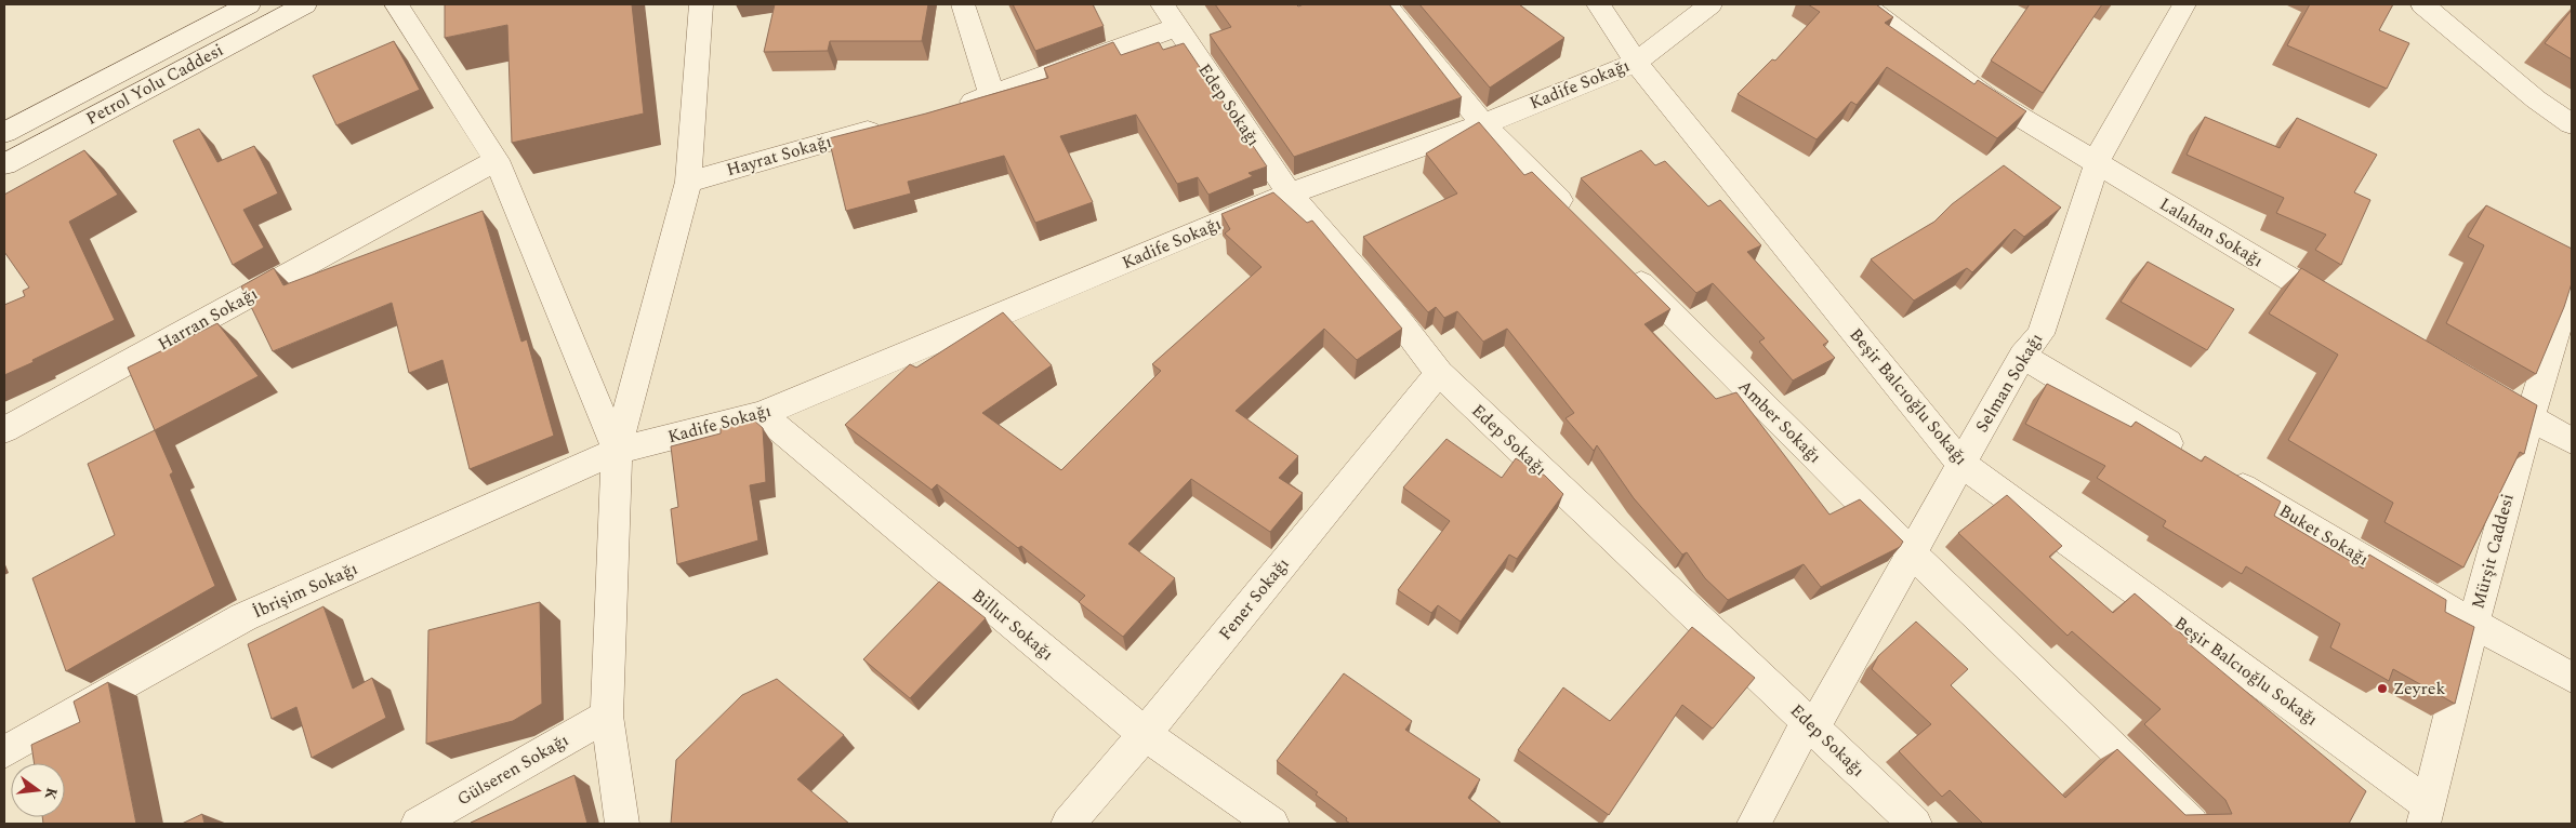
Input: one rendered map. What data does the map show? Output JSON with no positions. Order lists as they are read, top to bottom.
{
  "streets": {
    "street": [
      "Petrol Yolu Caddesi",
      "Kadife Sokağı",
      "Edep Sokağı",
      "Hayrat Sokağı",
      "Lalahan Sokağı",
      "Harran Sokağı",
      "Selman Sokağı",
      "Beşir Balcıoğlu Sokağı",
      "Amber Sokağı",
      "Buket Sokağı",
      "Mürşit Caddesi",
      "İbrişim Sokağı",
      "Fener Sokağı",
      "Billur Sokağı",
      "Gülseren Sokağı"
    ]
  },
  "crossings": [
    ["Kadife Sokağı", "Edep Sokağı"],
    ["Kadife Sokağı", "Beşir Balcıoğlu Sokağı"],
    ["Kadife Sokağı", "İbrişim Sokağı"],
    ["Kadife Sokağı", "Billur Sokağı"],
    ["Edep Sokağı", "Selman Sokağı"],
    ["Edep Sokağı", "Fener Sokağı"],
    ["Lalahan Sokağı", "Selman Sokağı"],
    ["Selman Sokağı", "Beşir Balcıoğlu Sokağı"],
    ["Selman Sokağı", "Amber Sokağı"],
    ["Selman Sokağı", "Buket Sokağı"],
    ["Beşir Balcıoğlu Sokağı", "Mürşit Caddesi"],
    ["Buket Sokağı", "Mürşit Caddesi"],
    ["Fener Sokağı", "Billur Sokağı"]
  ],
  "places": ["Zeyrek"],
  "north": "right"
}
